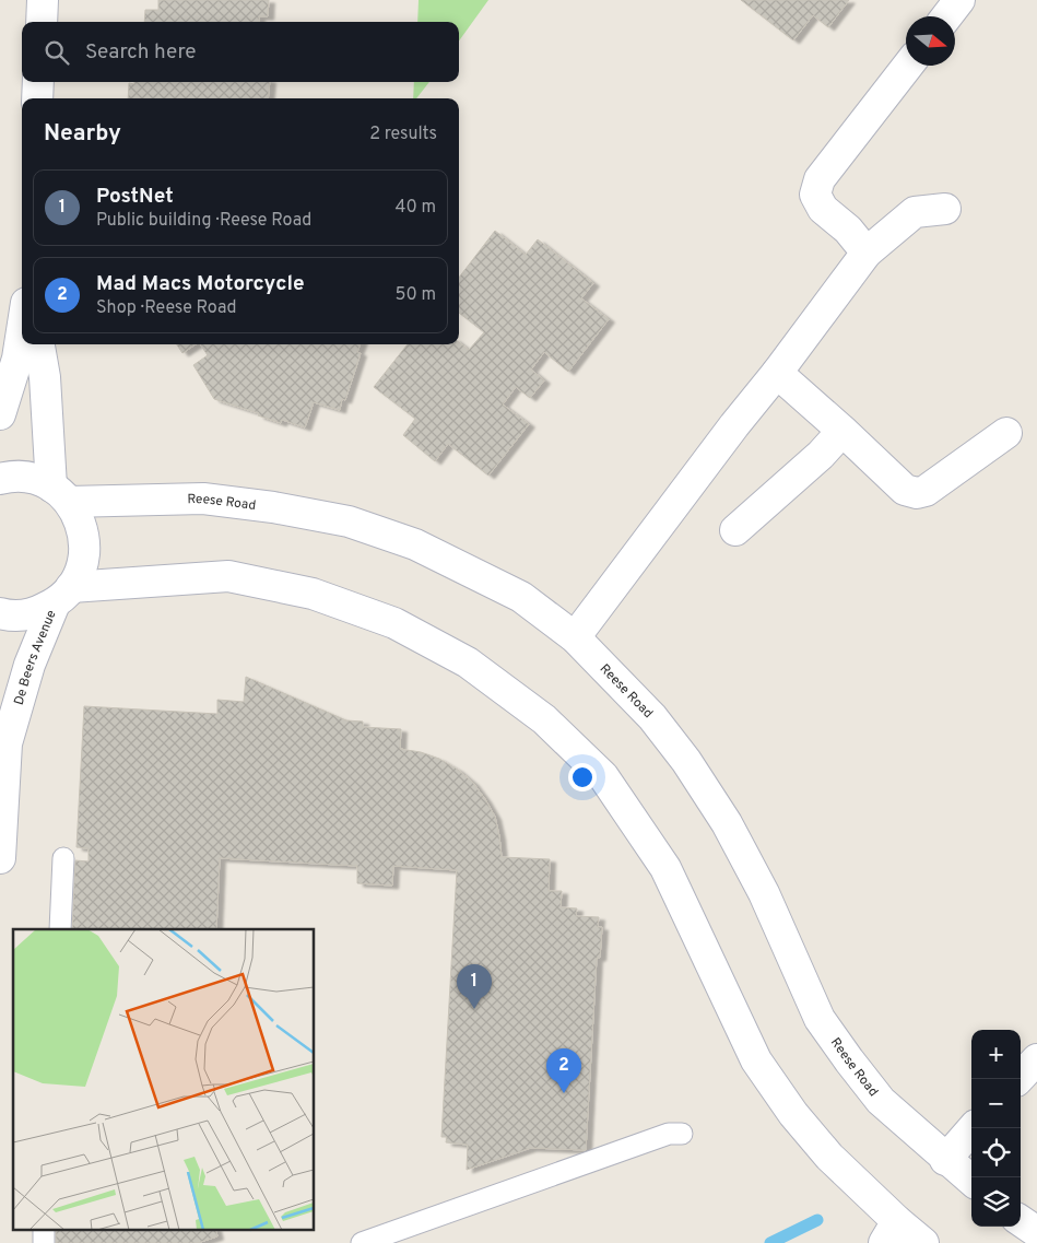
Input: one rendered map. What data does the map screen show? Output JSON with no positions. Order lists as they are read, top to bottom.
{
  "streets": {
    "street": ["Reese Road", "De Beers Avenue"]
  },
  "crossings": [
    ["Reese Road", "De Beers Avenue"]
  ],
  "north": "right",
  "page": {
    "search": "Search here",
    "heading": ["Nearby", "2 results"],
    "list": [
      {
        "mark": "1",
        "name": "PostNet",
        "note": "Public building · Reese Road",
        "value": "40 m"
      },
      {
        "mark": "2",
        "name": "Mad Macs Motorcycle",
        "note": "Shop · Reese Road",
        "value": "50 m"
      }
    ],
    "pins": ["1", "2"],
    "map_buttons": ["+", "−"]
  }
}
